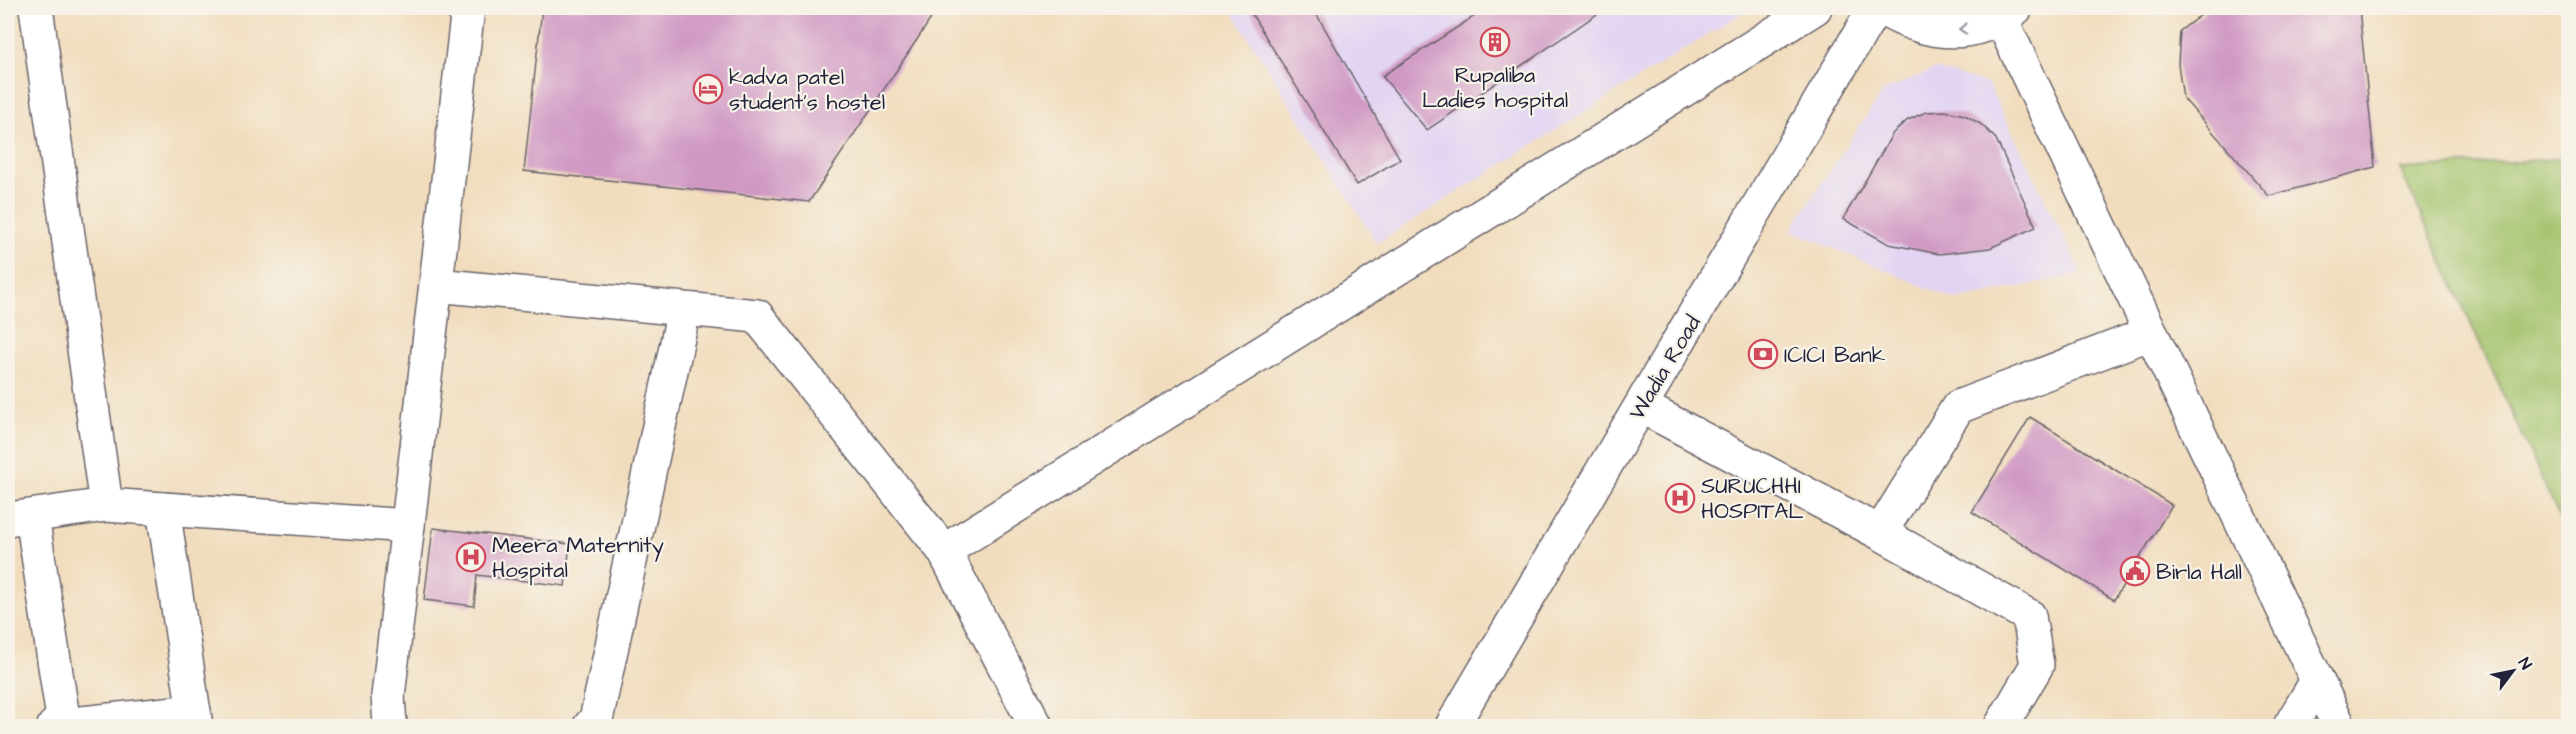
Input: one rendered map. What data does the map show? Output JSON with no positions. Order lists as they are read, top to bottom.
{
  "streets": {
    "street": ["Wadia Road"]
  },
  "places": {
    "building": ["Rupaliba Ladies hospital"],
    "hotel": ["kadva patel student's hostel"],
    "bank": ["ICICI Bank"],
    "hospital": ["SURUCHHI HOSPITAL", "Meera Maternity Hospital"],
    "public building": ["Birla Hall"]
  },
  "north": "top right"
}
